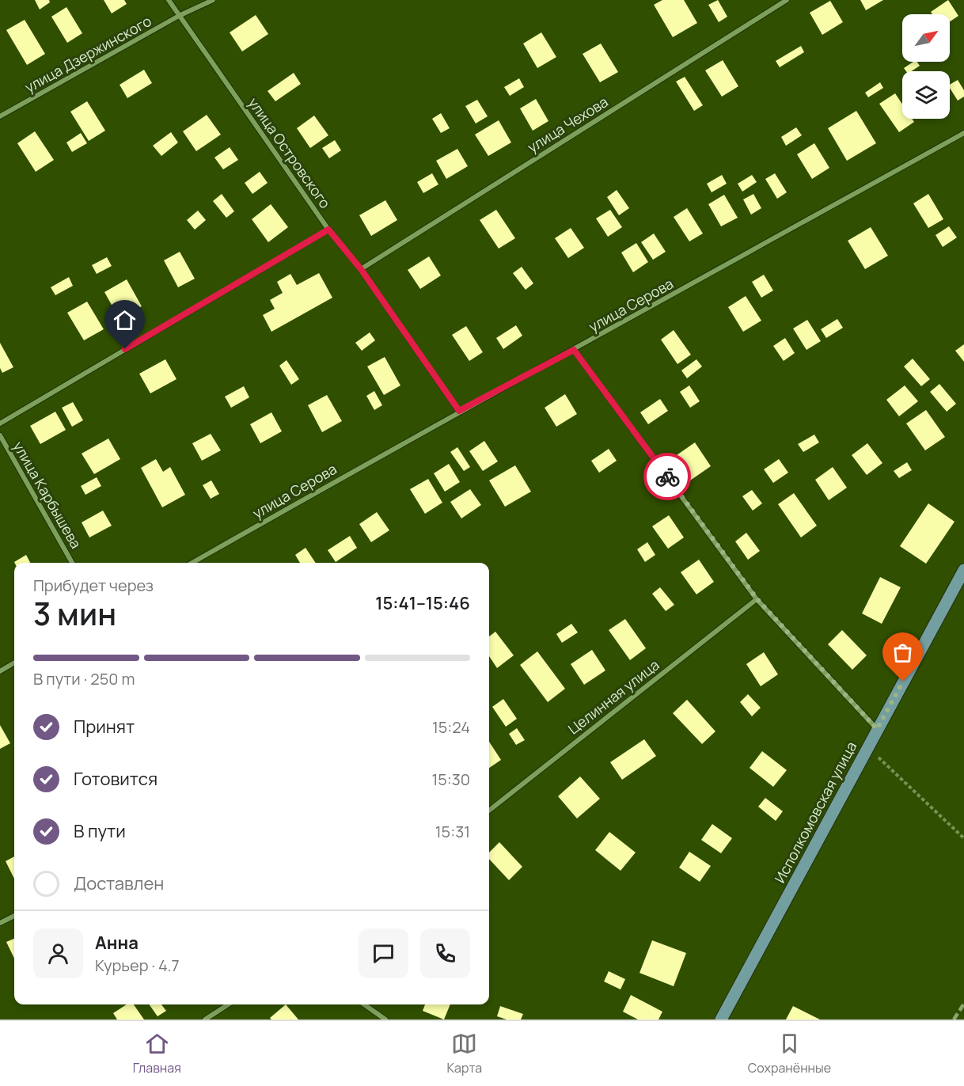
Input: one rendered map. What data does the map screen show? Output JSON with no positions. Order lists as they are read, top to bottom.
{
  "streets": {
    "main road": ["Исполкомовская улица"],
    "street": [
      "улица Дзержинского",
      "улица Чехова",
      "улица Островского",
      "улица Серова",
      "улица Карбышева",
      "Целинная улица"
    ]
  },
  "crossings": [
    ["улица Дзержинского", "улица Островского"],
    ["улица Чехова", "улица Островского"],
    ["улица Островского", "улица Серова"]
  ],
  "north": "top right",
  "page": {
    "heading": ["3 мин", "Прибудет через", "15:41–15:46"],
    "panel": ["Анна", "Курьер · 4.7"],
    "bar": "В пути · 250 m",
    "list": [
      ["Принят", "15:24"],
      ["Готовится", "15:30"],
      ["В пути", "15:31"],
      "Доставлен"
    ],
    "tabs": ["Главная", "Карта", "Сохранённые"]
  }
}
